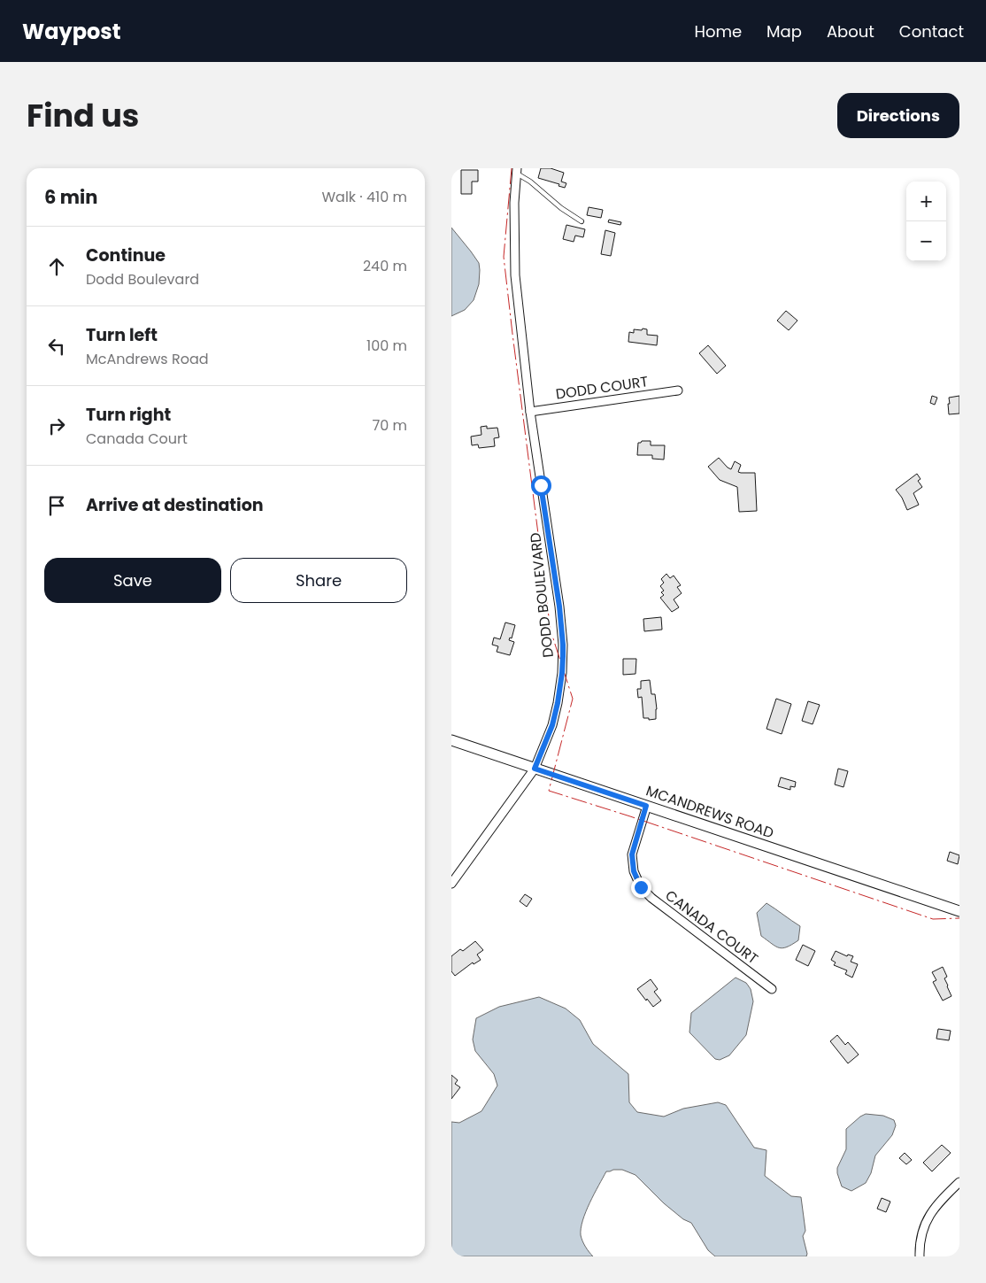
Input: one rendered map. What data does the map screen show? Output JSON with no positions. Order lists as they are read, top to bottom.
{
  "streets": {
    "main road": ["MCANDREWS ROAD"],
    "street": ["DODD COURT", "DODD BOULEVARD", "CANADA COURT"]
  },
  "crossings": [
    ["DODD COURT", "DODD BOULEVARD"],
    ["DODD BOULEVARD", "MCANDREWS ROAD"],
    ["MCANDREWS ROAD", "CANADA COURT"]
  ],
  "page": {
    "header": "Waypost",
    "nav": [
      "Home",
      "Map",
      "About",
      "Contact"
    ],
    "title": "Find us",
    "buttons": [
      "Directions",
      ["Save", "Share"]
    ],
    "heading": ["6 min", "Walk · 410 m"],
    "map_buttons": ["+", "−"],
    "list": [
      ["Continue", "Dodd Boulevard", "240 m"],
      ["Turn left", "McAndrews Road", "100 m"],
      ["Turn right", "Canada Court", "70 m"],
      "Arrive at destination"
    ]
  }
}
